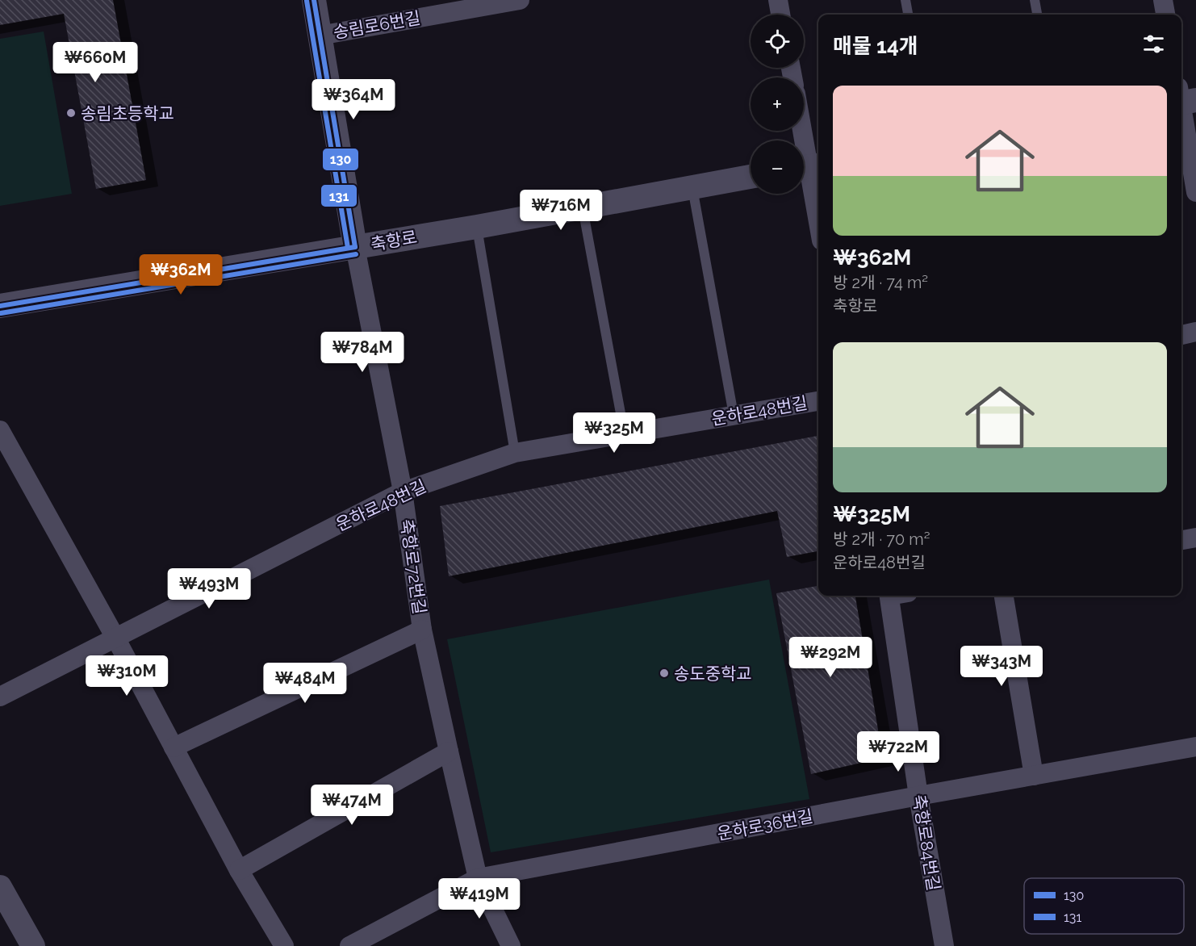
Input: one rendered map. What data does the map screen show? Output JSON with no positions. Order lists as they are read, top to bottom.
{
  "streets": {
    "street": [
      "송림로6번길",
      "축항로",
      "운하로48번길",
      "축항로72번길",
      "운하로36번길",
      "축항로84번길"
    ]
  },
  "crossings": [
    ["축항로", "축항로72번길"],
    ["운하로48번길", "축항로72번길"],
    ["축항로72번길", "운하로36번길"],
    ["운하로36번길", "축항로84번길"]
  ],
  "places": ["송림초등학교", "송도중학교"],
  "lines": ["transit line 130", "transit line 131"],
  "legend": ["130", "131"],
  "page": {
    "map_buttons": ["+", "−"],
    "heading": "매물 14개",
    "price": [
      "₩660M",
      "₩364M",
      "₩716M",
      "₩362M",
      "₩784M",
      "₩325M",
      "₩493M",
      "₩292M",
      "₩343M",
      "₩310M",
      "₩484M",
      "₩722M",
      "₩474M",
      "₩419M"
    ],
    "list": [
      {
        "name": "₩362M",
        "note": "방 2개 · 74 m² · 축항로"
      },
      {
        "name": "₩325M",
        "note": "방 2개 · 70 m² · 운하로48번길"
      }
    ]
  }
}
